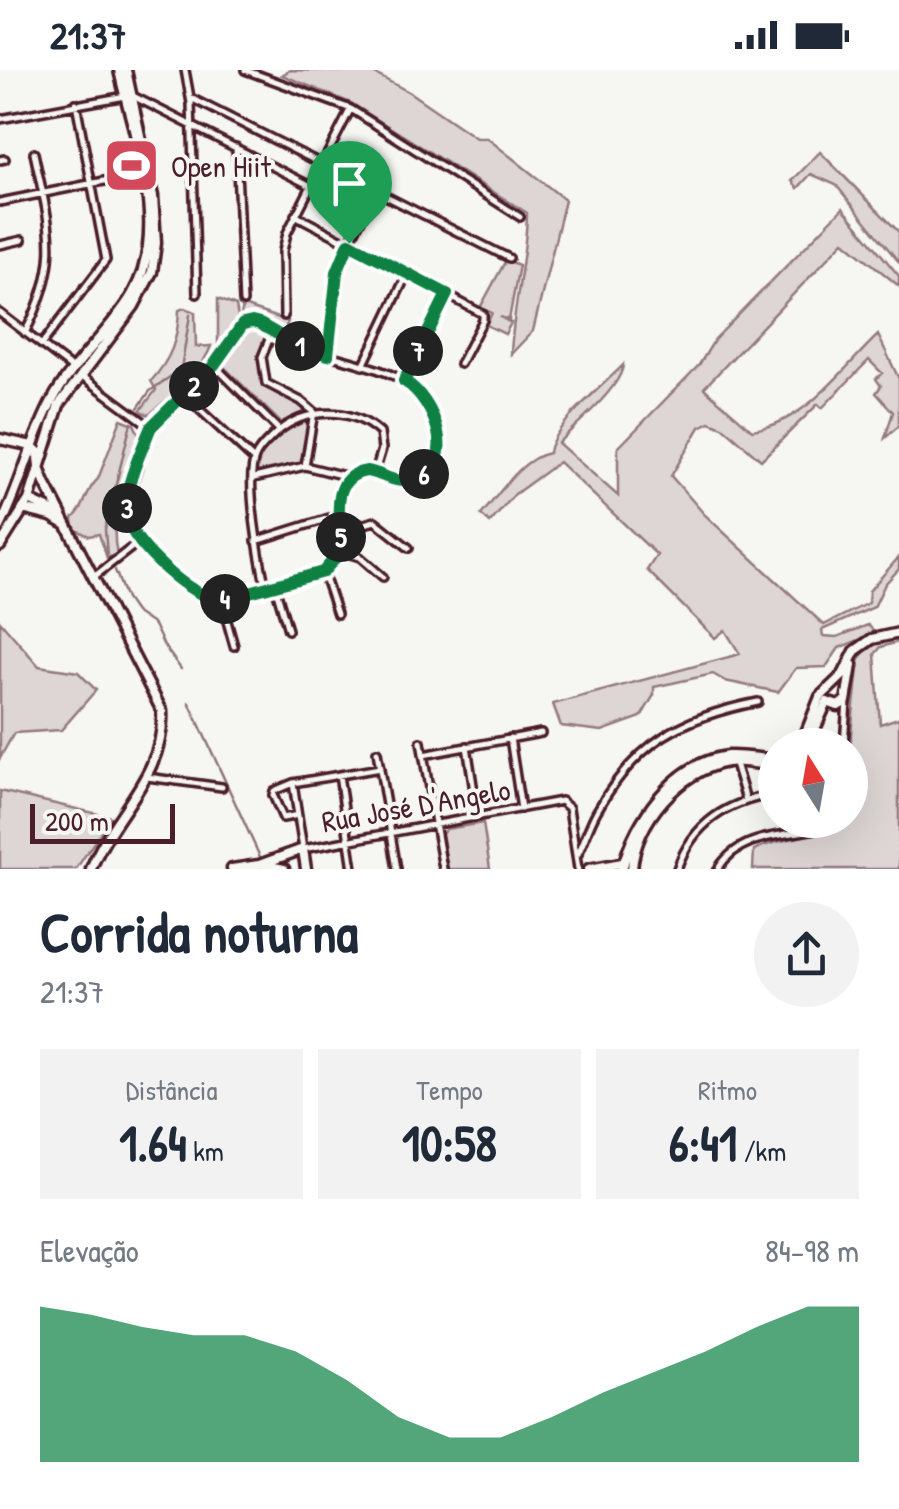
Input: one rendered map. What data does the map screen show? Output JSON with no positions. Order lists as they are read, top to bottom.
{
  "streets": {
    "street": ["Rua José D'Angelo"]
  },
  "places": {
    "sports": ["Open Hiit"]
  },
  "scale_bar": "200 m",
  "north": "top",
  "page": {
    "status": "21:37",
    "pins": [
      "1",
      "7",
      "2",
      "6",
      "3",
      "5",
      "4"
    ],
    "scale": "200 m",
    "heading": ["Corrida noturna", "21:37"],
    "stats": [
      ["Distância", "1.64 km"],
      ["Tempo", "10:58"],
      ["Ritmo", "6:41 /km"]
    ],
    "chart": ["Elevação", "84–98 m"]
  }
}
